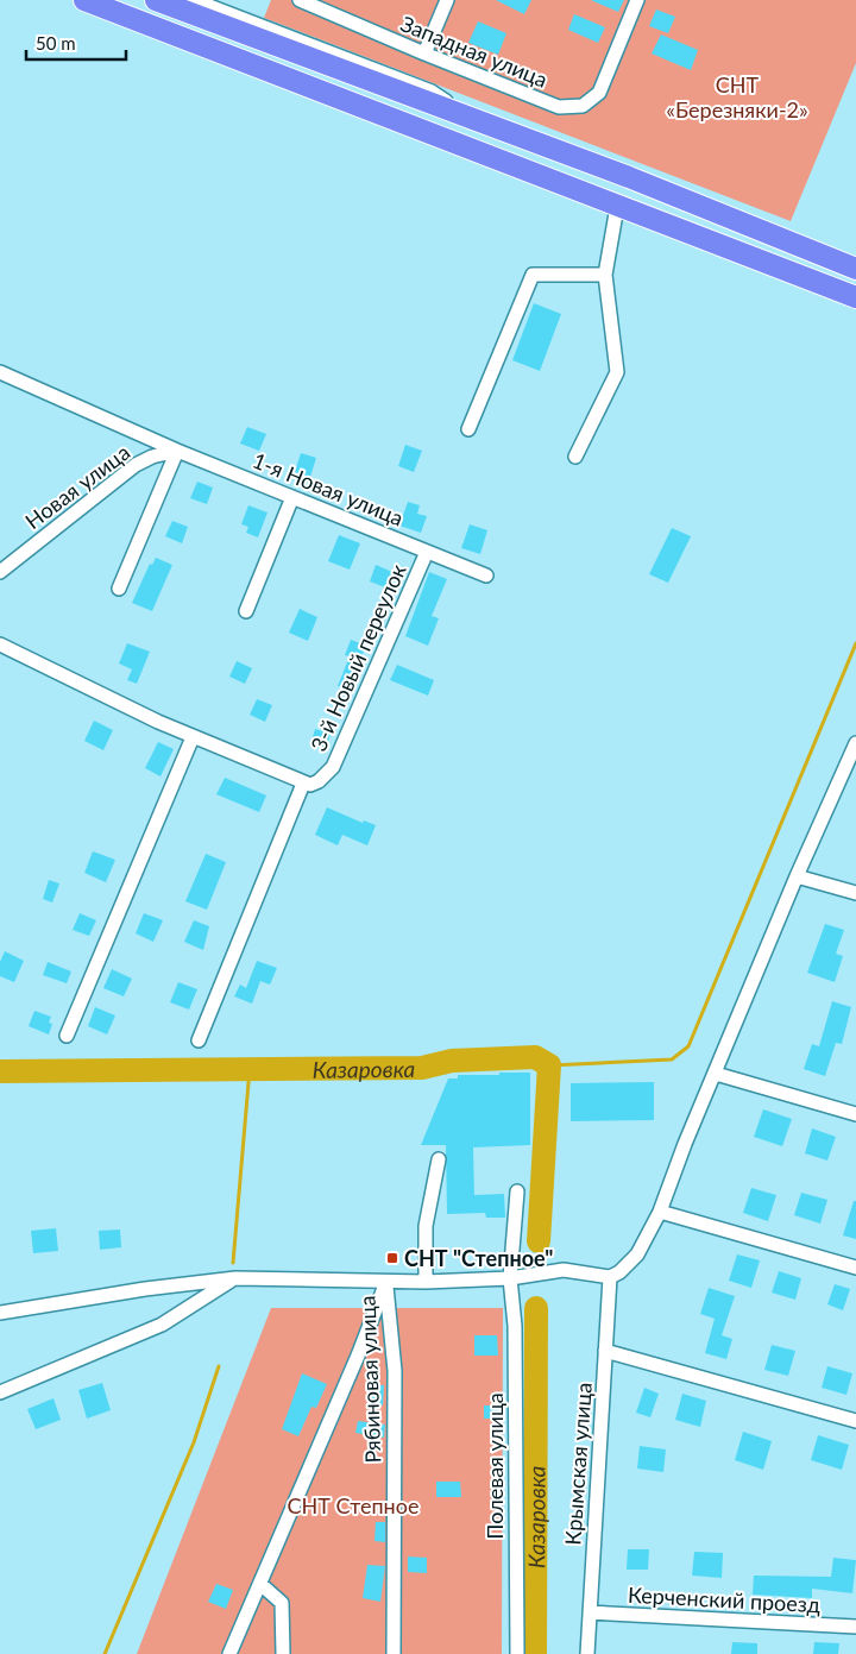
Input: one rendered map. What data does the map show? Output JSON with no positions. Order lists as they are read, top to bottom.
{
  "streets": {
    "street": [
      "Западная улица",
      "Новая улица",
      "1-я Новая улица",
      "3-й Новый переулок",
      "Рябиновая улица",
      "Крымская улица",
      "Полевая улица",
      "Керченский проезд"
    ]
  },
  "crossings": [
    ["Новая улица", "1-я Новая улица"],
    ["1-я Новая улица", "3-й Новый переулок"],
    ["Крымская улица", "Керченский проезд"]
  ],
  "water": ["Казаровка"],
  "parks": ["СНТ «Березняки-2»", "СНТ Степное"],
  "places": {
    "transit": ["СНТ \"Степное\""]
  },
  "scale_bar": "50 m"
}
